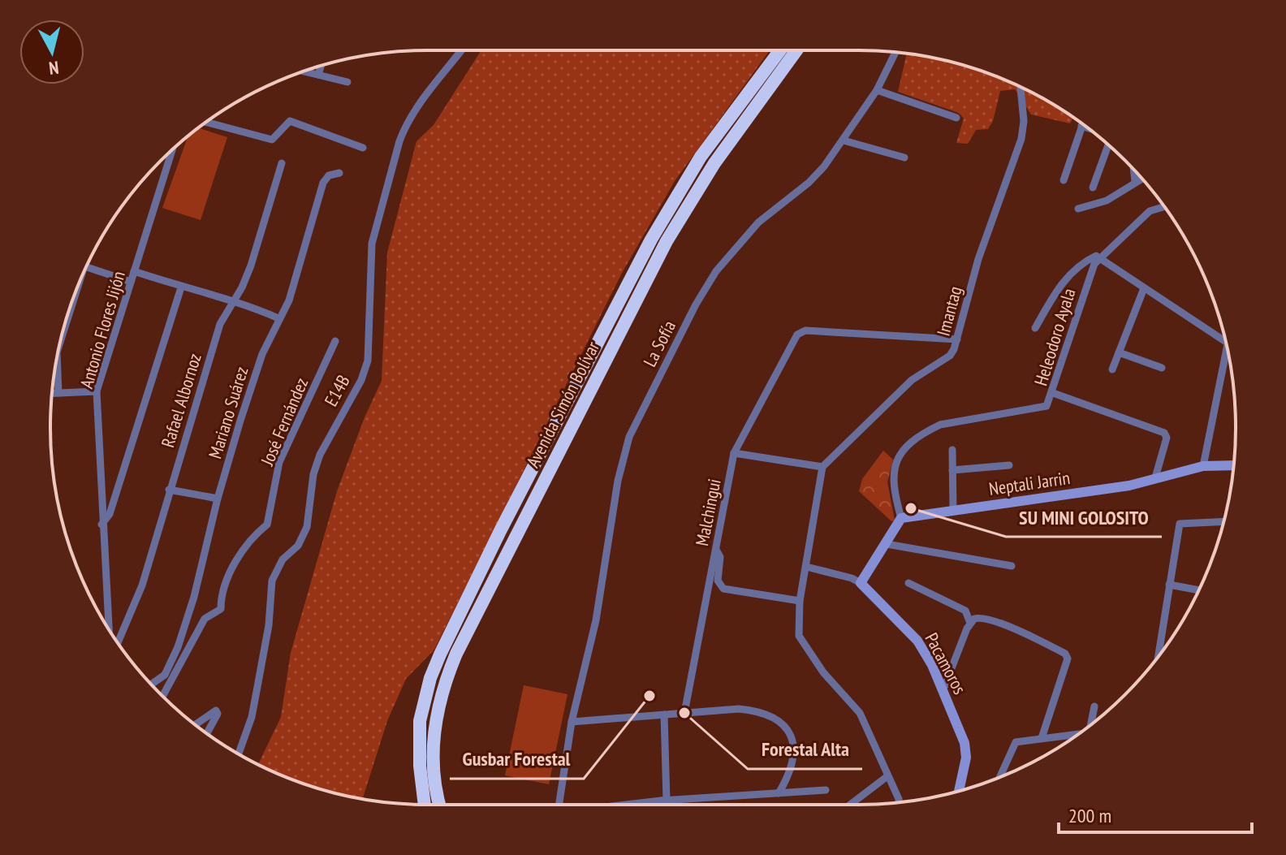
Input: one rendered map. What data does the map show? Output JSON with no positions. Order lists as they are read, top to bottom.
{
  "streets": {
    "highway": ["Avenida Simón Bolívar"],
    "street": [
      "Imantag",
      "Antonio Flores Jijón",
      "Heleodoro Ayala",
      "La Sofía",
      "E14B",
      "Rafael Albornoz",
      "Mariano Suárez",
      "José Fernández",
      "Neptali Jarrin",
      "Malchingui",
      "Pacamoros"
    ]
  },
  "crossings": [
    ["Imantag", "Malchingui"],
    ["Heleodoro Ayala", "Neptali Jarrin"],
    ["Mariano Suárez", "José Fernández"]
  ],
  "places": ["SU MINI GOLOSITO", "Gusbar Forestal", "Forestal Alta"],
  "scale_bar": "200 m",
  "north": "bottom"
}
